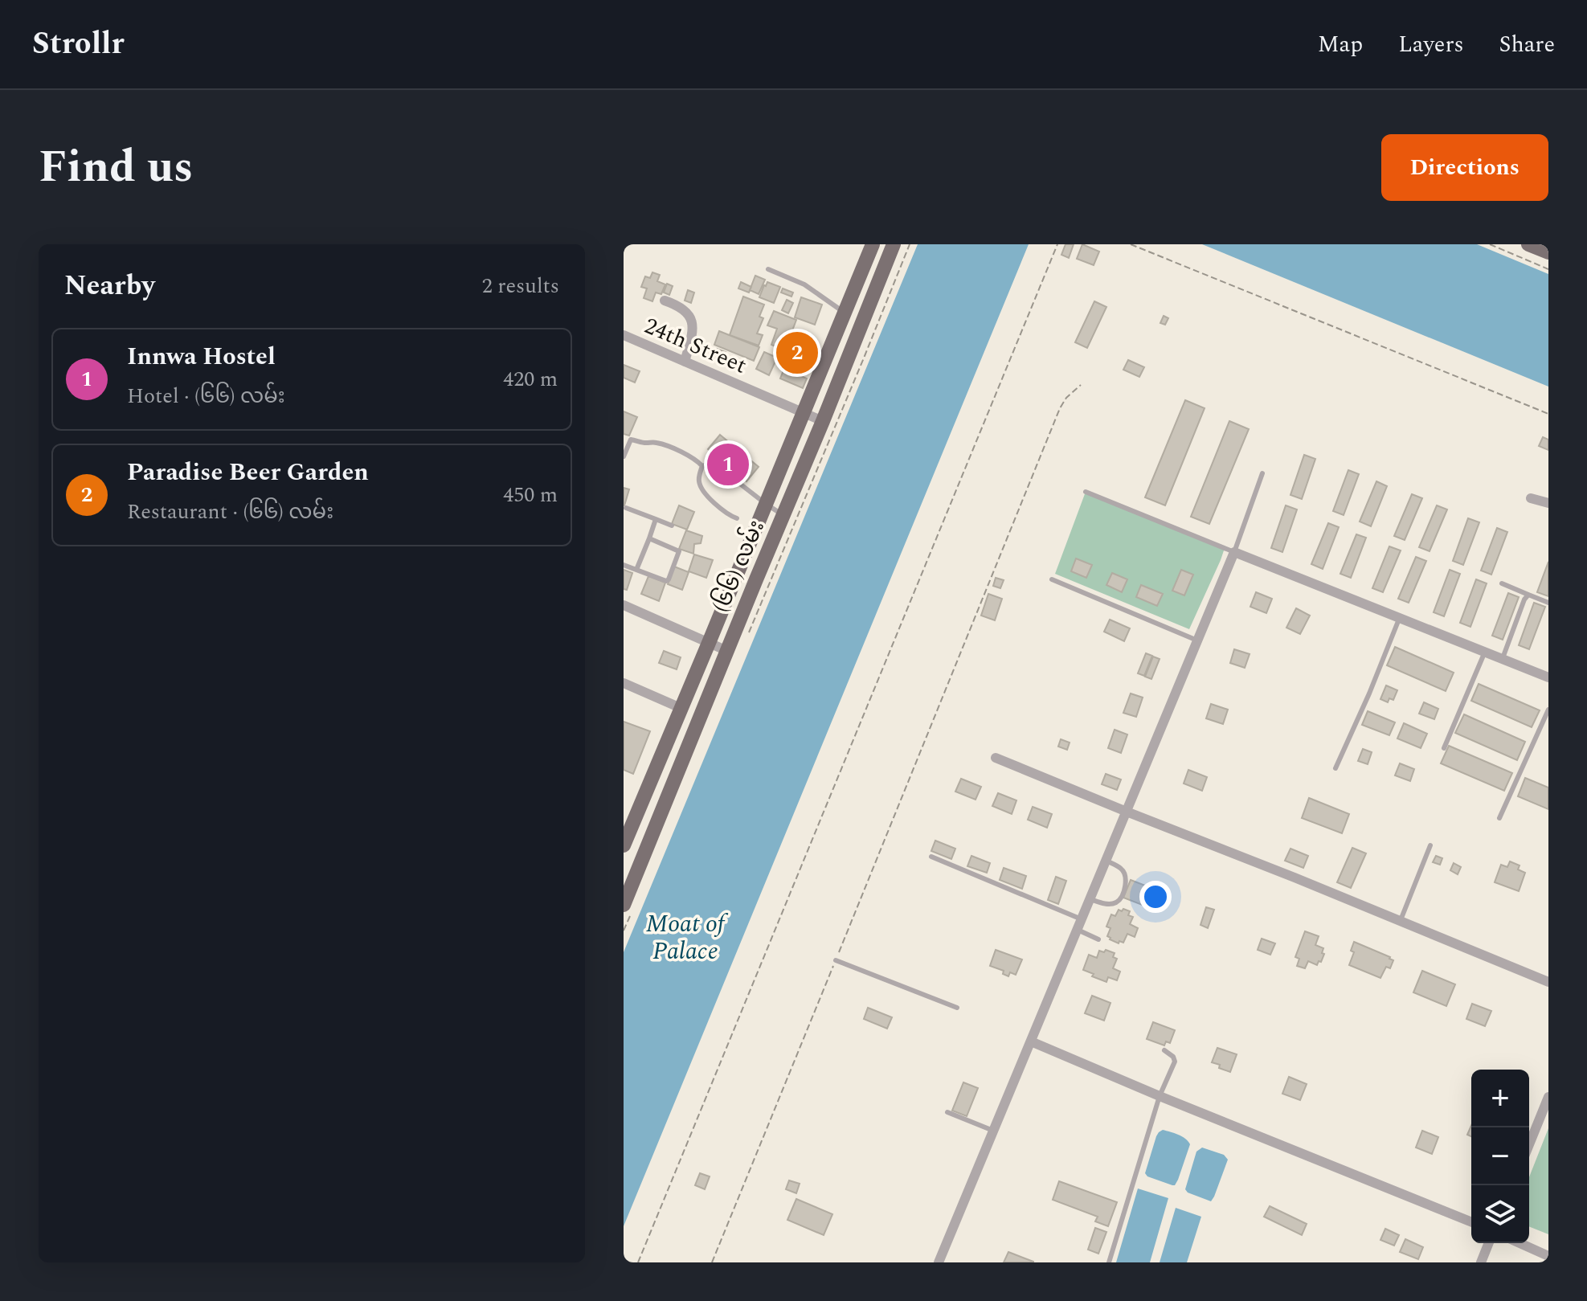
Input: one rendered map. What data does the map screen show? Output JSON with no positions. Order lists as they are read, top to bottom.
{
  "streets": {
    "main road": ["(၆၆) လမ်း"],
    "street": ["24th Street"]
  },
  "crossings": [
    ["24th Street", "(၆၆) လမ်း"]
  ],
  "water": ["Moat of Palace"],
  "page": {
    "header": "Strollr",
    "nav": ["Map", "Layers", "Share"],
    "title": "Find us",
    "buttons": "Directions",
    "heading": ["Nearby", "2 results"],
    "list": [
      {
        "mark": "1",
        "name": "Innwa Hostel",
        "note": "Hotel · (၆၆) လမ်း",
        "value": "420 m"
      },
      {
        "mark": "2",
        "name": "Paradise Beer Garden",
        "note": "Restaurant · (၆၆) လမ်း",
        "value": "450 m"
      }
    ],
    "pins": ["2", "1"],
    "map_buttons": ["+", "−"]
  }
}
